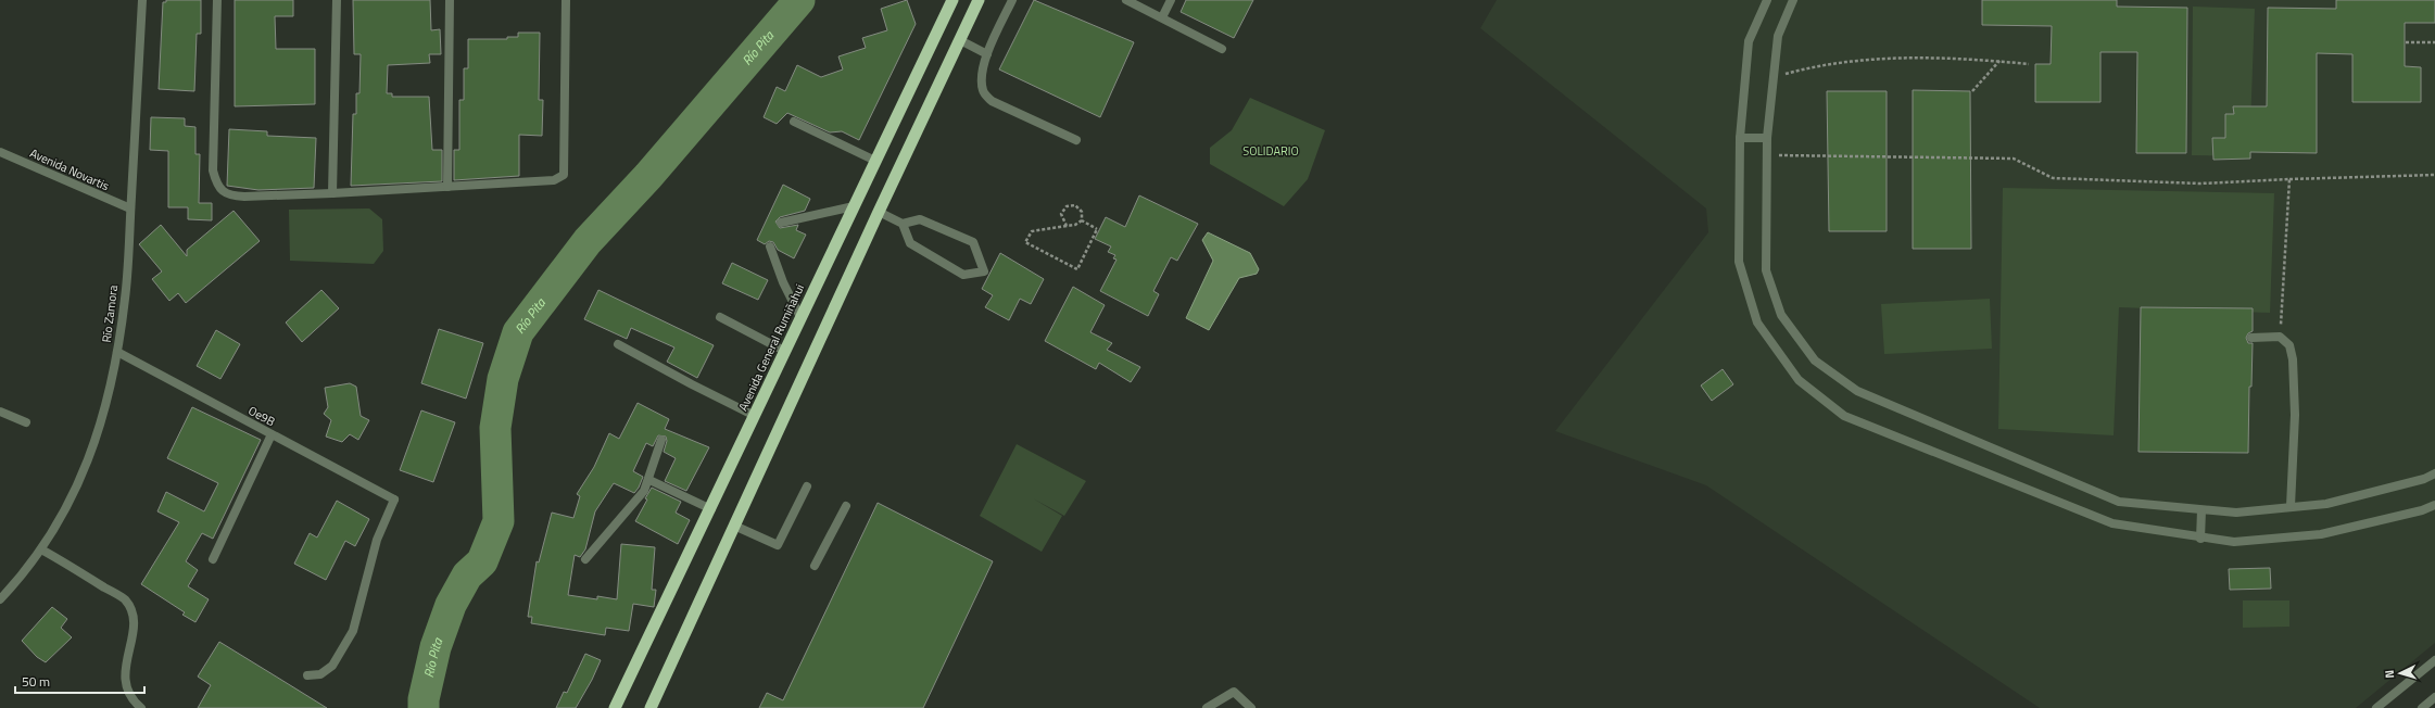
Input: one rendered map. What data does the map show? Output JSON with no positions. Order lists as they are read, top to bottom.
{
  "streets": {
    "highway": ["Avenida General Rumiñahui"],
    "street": ["Avenida Novartis", "Río Zamora", "Oe9B"]
  },
  "crossings": [
    ["Avenida Novartis", "Río Zamora"],
    ["Río Zamora", "Oe9B"]
  ],
  "water": ["Río Pita"],
  "parks": ["SOLIDARIO"],
  "scale_bar": "50 m",
  "north": "left"
}
